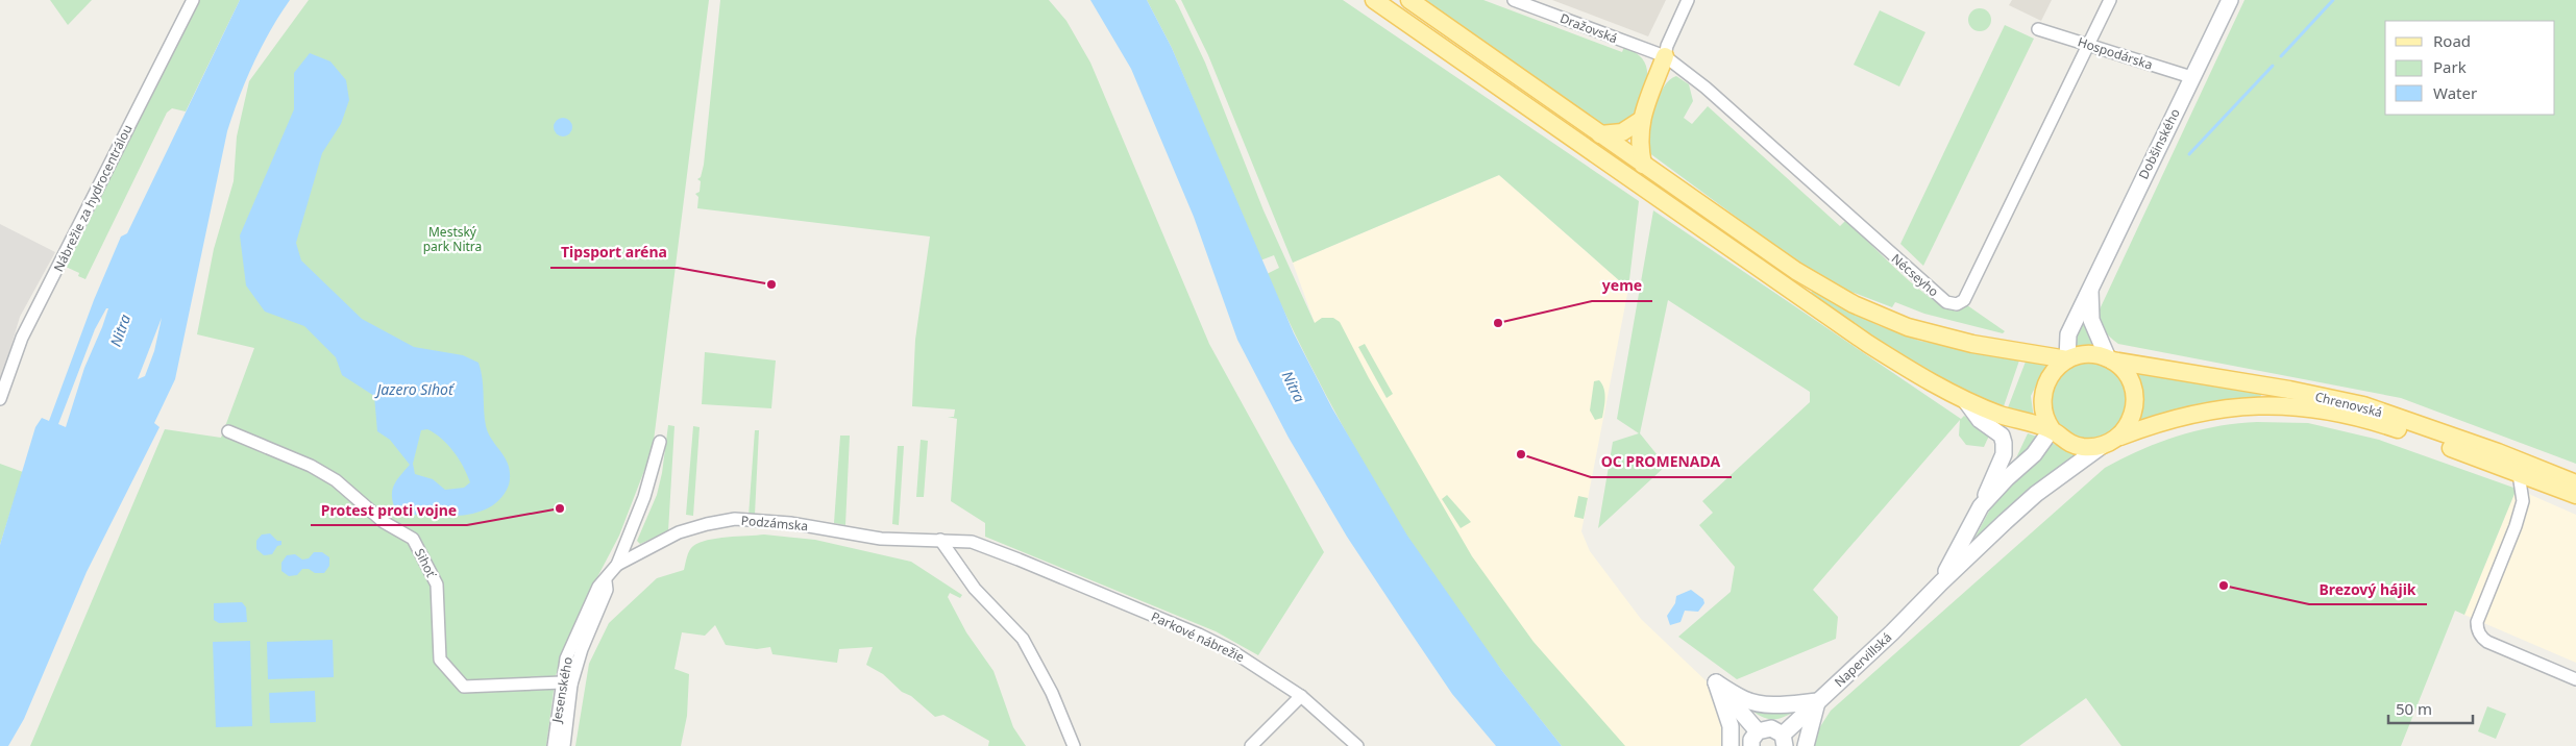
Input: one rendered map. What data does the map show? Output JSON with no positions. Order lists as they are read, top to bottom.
{
  "streets": {
    "main road": ["Chrenovská"],
    "street": [
      "Dražovská",
      "Hospodárska",
      "Dobšinského",
      "Nábrežie za hydrocentrálou",
      "Nécseyho",
      "Podzámska",
      "Sihoť",
      "Parkové nábrežie",
      "Napervillská",
      "Jesenského"
    ]
  },
  "crossings": [
    ["Dražovská", "Nécseyho"],
    ["Hospodárska", "Dobšinského"],
    ["Hospodárska", "Nécseyho"],
    ["Dobšinského", "Chrenovská"],
    ["Dobšinského", "Napervillská"],
    ["Chrenovská", "Napervillská"],
    ["Podzámska", "Parkové nábrežie"],
    ["Podzámska", "Jesenského"],
    ["Sihoť", "Jesenského"]
  ],
  "water": ["Nitra", "Jazero Sihoť"],
  "parks": ["Mestský park Nitra"],
  "places": [
    "Tipsport aréna",
    "yeme",
    "OC PROMENADA",
    "Protest proti vojne",
    "Brezový hájik"
  ],
  "legend": ["Road", "Park", "Water"],
  "scale_bar": "50 m"
}
